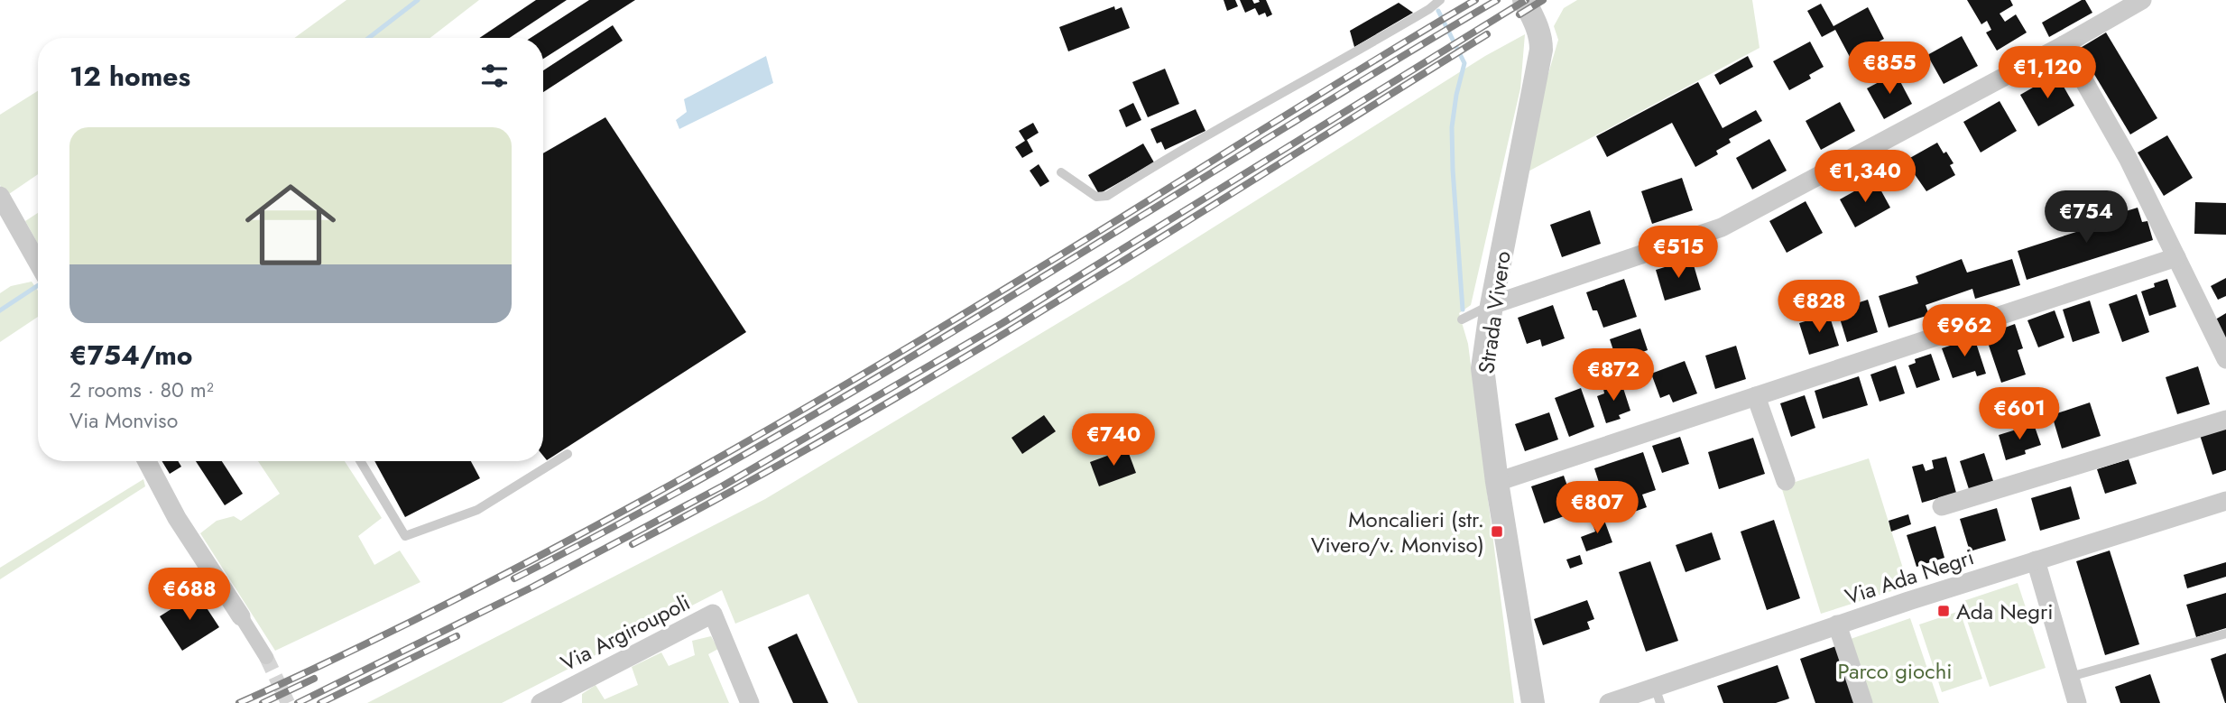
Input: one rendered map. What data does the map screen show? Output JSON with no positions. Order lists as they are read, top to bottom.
{
  "streets": {
    "street": ["Strada Vivero", "Via Ada Negri", "Via Argiroupoli"]
  },
  "parks": ["Parco giochi"],
  "places": {
    "transit": ["Moncalieri (str. Vivero/v. Monviso)", "Ada Negri"]
  },
  "page": {
    "heading": "12 homes",
    "price": [
      "€855",
      "€1,120",
      "€1,340",
      "€754",
      "€515",
      "€828",
      "€962",
      "€872",
      "€601",
      "€740",
      "€807",
      "€688"
    ],
    "list": [
      {
        "name": "€754/mo",
        "note": "2 rooms · 80 m² · Via Monviso"
      }
    ]
  }
}
